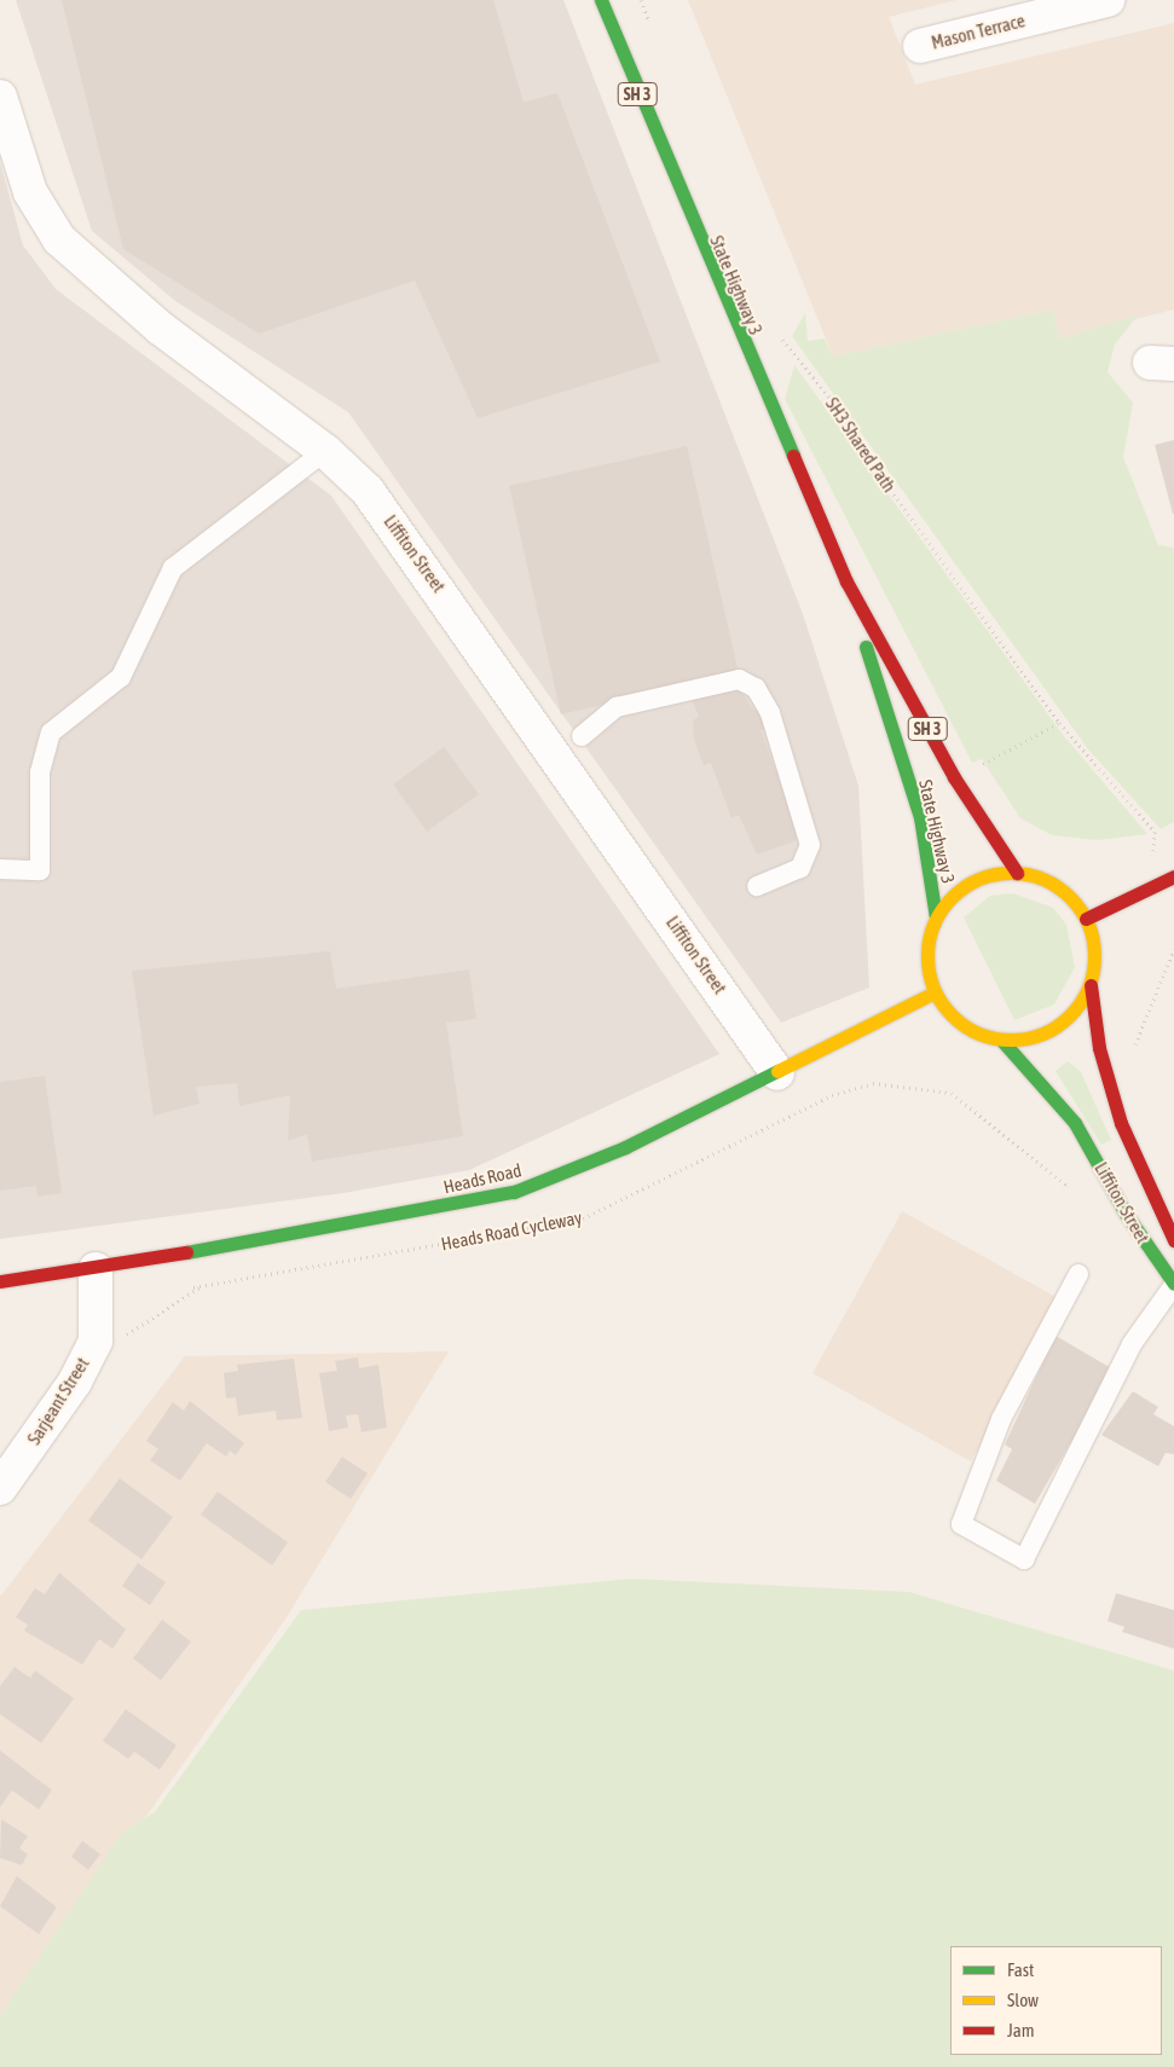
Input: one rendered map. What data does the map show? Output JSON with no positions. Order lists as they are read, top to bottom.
{
  "streets": {
    "main road": [
      "SH 3",
      "State Highway 3",
      "Liffiton Street",
      "Heads Road"
    ],
    "street": ["Mason Terrace", "Sarjeant Street"],
    "path": ["SH3 Shared Path", "Heads Road Cycleway"]
  },
  "crossings": [
    ["SH 3", "State Highway 3"],
    ["SH 3", "Liffiton Street"],
    ["SH 3", "Heads Road"],
    ["State Highway 3", "Liffiton Street"],
    ["State Highway 3", "Heads Road"],
    ["Liffiton Street", "Heads Road"],
    ["Heads Road", "Sarjeant Street"]
  ],
  "legend": ["Fast", "Slow", "Jam"]
}
